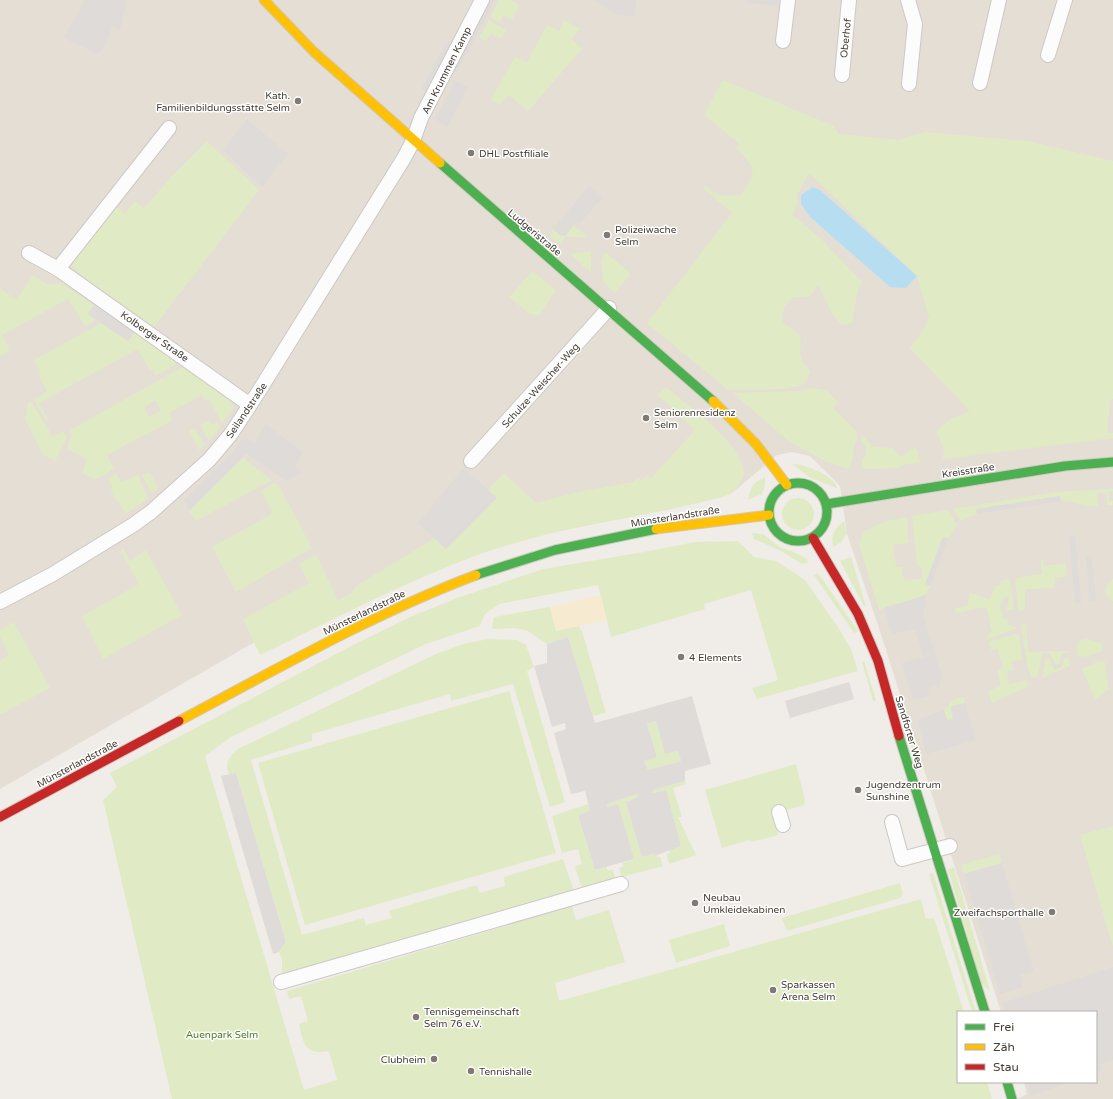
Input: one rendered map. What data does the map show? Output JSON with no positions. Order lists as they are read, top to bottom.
{
  "streets": {
    "main road": [
      "Ludgeristraße",
      "Kreisstraße",
      "Münsterlandstraße",
      "Sandforter Weg"
    ],
    "street": [
      "Oberhof",
      "Am Krummen Kamp",
      "Kolberger Straße",
      "Schulze-Weischer-Weg",
      "Seilandstraße"
    ]
  },
  "crossings": [
    ["Am Krummen Kamp", "Ludgeristraße"],
    ["Am Krummen Kamp", "Seilandstraße"],
    ["Ludgeristraße", "Schulze-Weischer-Weg"],
    ["Ludgeristraße", "Seilandstraße"],
    ["Ludgeristraße", "Kreisstraße"],
    ["Ludgeristraße", "Münsterlandstraße"],
    ["Ludgeristraße", "Sandforter Weg"],
    ["Kolberger Straße", "Seilandstraße"],
    ["Kreisstraße", "Münsterlandstraße"],
    ["Kreisstraße", "Sandforter Weg"],
    ["Münsterlandstraße", "Sandforter Weg"]
  ],
  "parks": ["Auenpark Selm"],
  "places": [
    "Kath. Familienbildungsstätte Selm",
    "DHL Postfiliale",
    "Polizeiwache Selm",
    "Seniorenresidenz Selm",
    "4 Elements",
    "Jugendzentrum Sunshine",
    "Neubau Umkleidekabinen",
    "Zweifachsporthalle",
    "Sparkassen Arena Selm",
    "Tennisgemeinschaft Selm 76 e.V.",
    "Clubheim",
    "Tennishalle"
  ],
  "legend": ["Frei", "Zäh", "Stau"]
}
